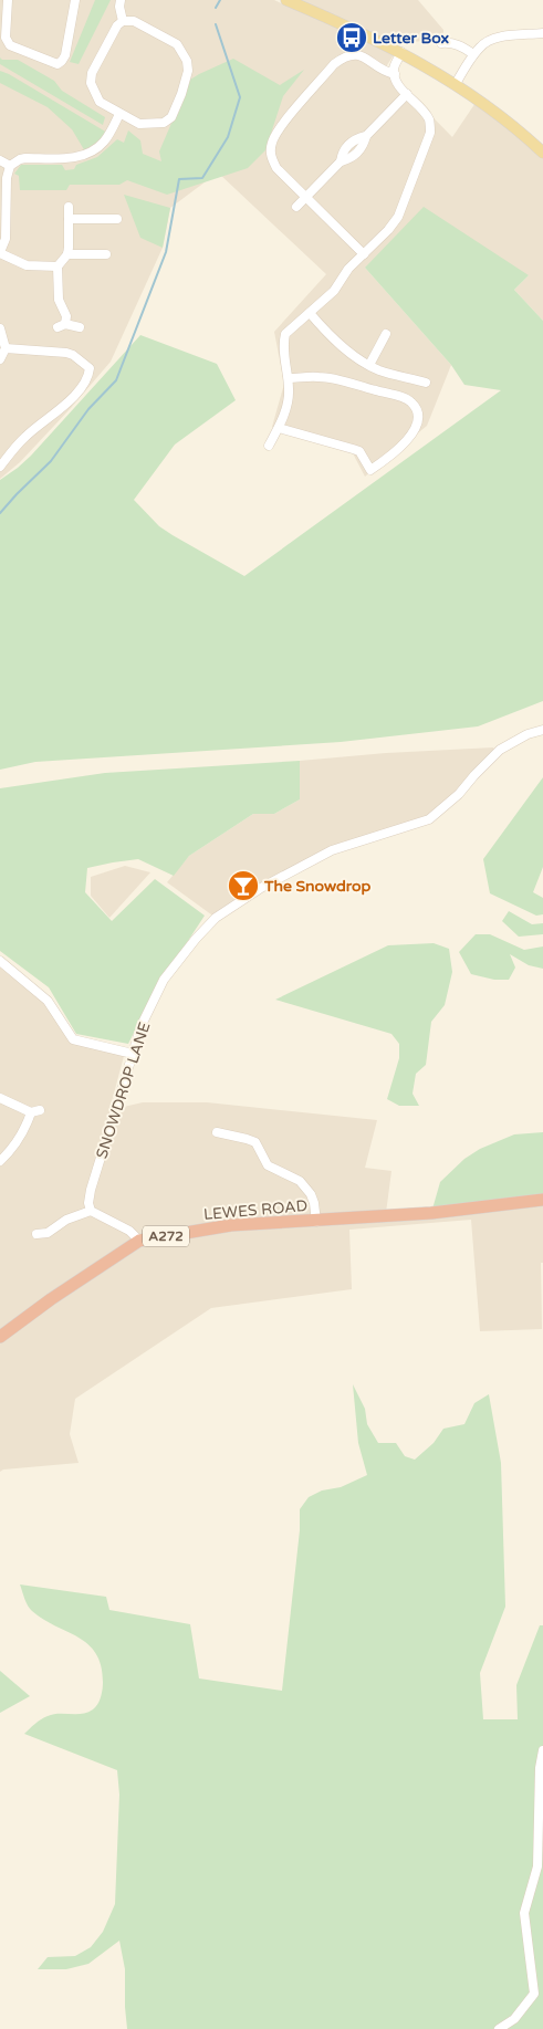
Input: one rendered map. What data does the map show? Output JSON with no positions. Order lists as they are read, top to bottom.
{
  "streets": {
    "highway": ["LEWES ROAD", "A272"],
    "street": ["SNOWDROP LANE"]
  },
  "places": {
    "bus stop": ["Letter Box"],
    "bar": ["The Snowdrop"]
  }
}
